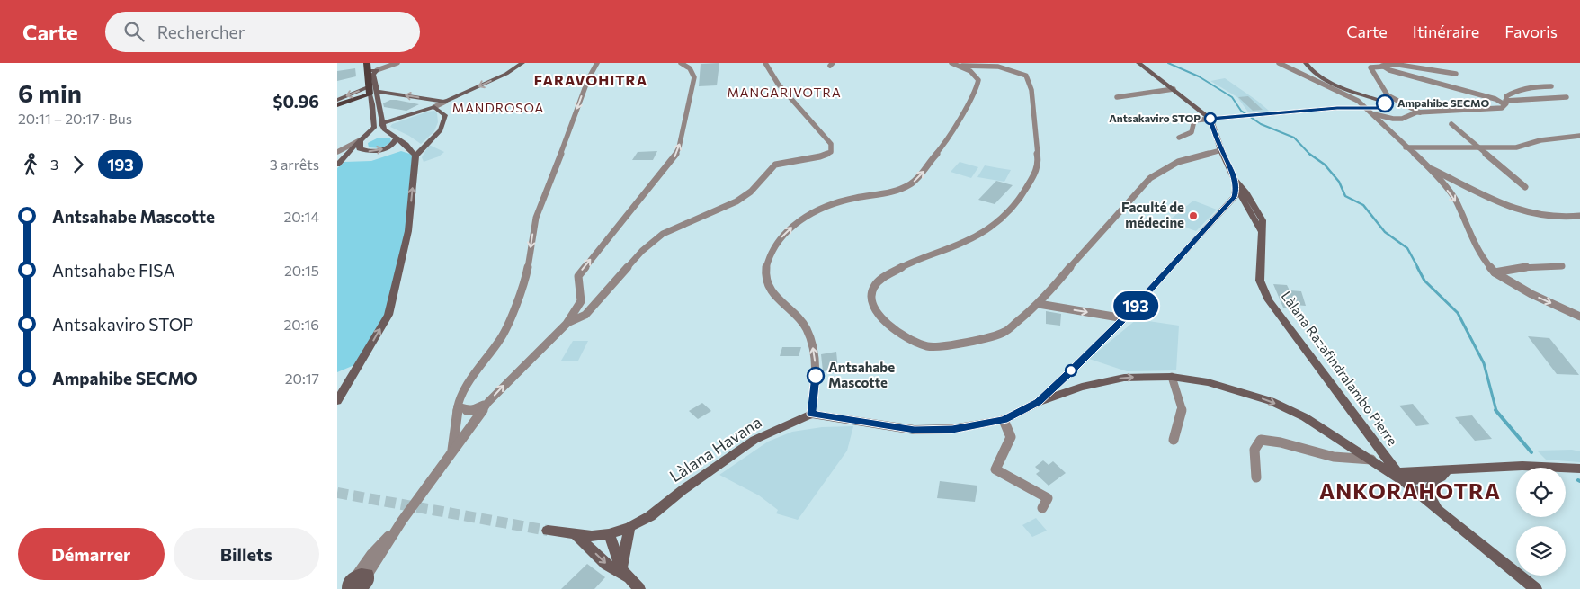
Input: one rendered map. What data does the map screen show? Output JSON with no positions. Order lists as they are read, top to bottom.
{
  "streets": {
    "main road": ["Làlana Razafindralambo Pierre", "Làlana Havana"]
  },
  "districts": [
    "FARAVOHITRA",
    "MANGARIVOTRA",
    "MANDROSOA",
    "ANKORAHOTRA"
  ],
  "places": [
    "Ampahibe SECMO",
    "Antsakaviro STOP",
    "Faculté de médecine",
    "Antsahabe Mascotte"
  ],
  "lines": ["bus line 193"],
  "page": {
    "header": "Carte",
    "search": "Rechercher",
    "nav": ["Carte", "Itinéraire", "Favoris"],
    "heading": ["6 min", "20:11 – 20:17 · Bus", "$0.96"],
    "on_map": "193",
    "legs": ["3", "193", "3 arrêts"],
    "list": [
      {
        "name": "Antsahabe Mascotte",
        "value": "20:14"
      },
      {
        "name": "Antsahabe FISA",
        "value": "20:15"
      },
      {
        "name": "Antsakaviro STOP",
        "value": "20:16"
      },
      {
        "name": "Ampahibe SECMO",
        "value": "20:17"
      }
    ],
    "buttons": ["Démarrer", "Billets"]
  }
}
